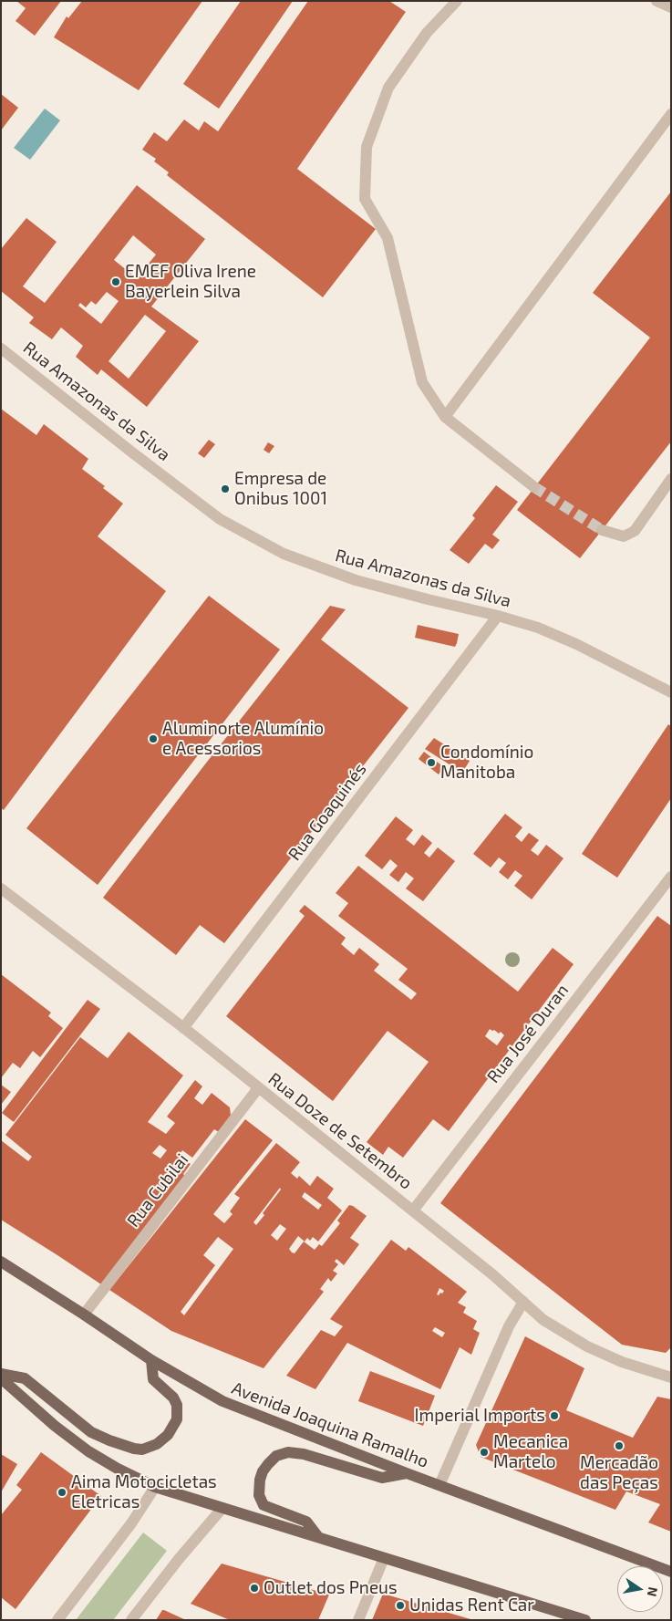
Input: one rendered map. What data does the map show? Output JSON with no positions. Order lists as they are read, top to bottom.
{
  "streets": {
    "main road": ["Avenida Joaquina Ramalho"],
    "street": [
      "Rua Amazonas da Silva",
      "Rua Goaquinés",
      "Rua José Duran",
      "Rua Doze de Setembro",
      "Rua Cubilai"
    ]
  },
  "crossings": [
    ["Rua Amazonas da Silva", "Rua Goaquinés"],
    ["Rua Goaquinés", "Rua Doze de Setembro"],
    ["Rua José Duran", "Rua Doze de Setembro"],
    ["Rua Doze de Setembro", "Rua Cubilai"],
    ["Rua Cubilai", "Avenida Joaquina Ramalho"]
  ],
  "places": [
    "EMEF Oliva Irene Bayerlein Silva",
    "Empresa de Onibus 1001",
    "Aluminorte Alumínio e Acessorios",
    "Condomínio Manitoba",
    "Imperial Imports",
    "Mercadão das Peças",
    "Mecanica Martelo",
    "Aima Motocicletas Eletricas",
    "Outlet dos Pneus",
    "Unidas Rent Car"
  ],
  "north": "right"
}
